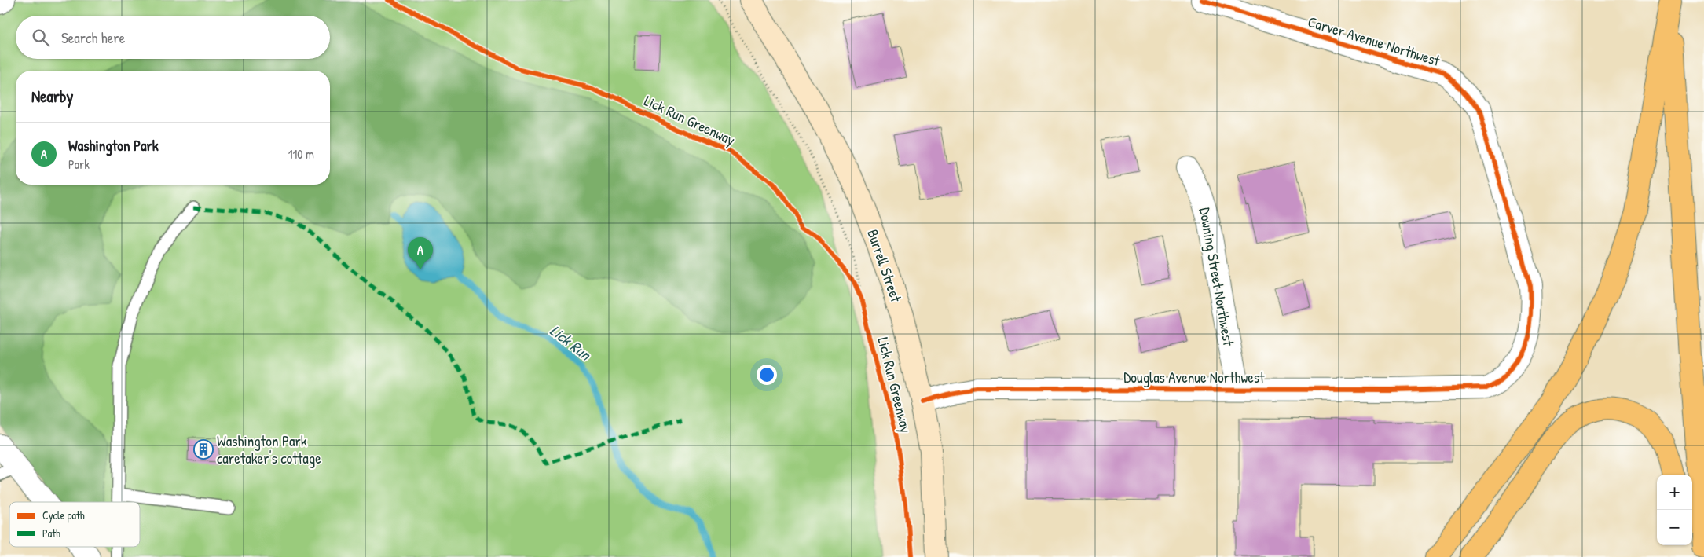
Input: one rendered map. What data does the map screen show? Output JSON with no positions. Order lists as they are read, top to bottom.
{
  "streets": {
    "street": [
      "Carver Avenue Northwest",
      "Burrell Street",
      "Downing Street Northwest",
      "Douglas Avenue Northwest"
    ],
    "cycle path": ["Lick Run Greenway"]
  },
  "crossings": [
    ["Carver Avenue Northwest", "Douglas Avenue Northwest"],
    ["Burrell Street", "Douglas Avenue Northwest"],
    ["Downing Street Northwest", "Douglas Avenue Northwest"]
  ],
  "water": ["Lick Run"],
  "places": {
    "building": ["Washington Park caretaker's cottage"]
  },
  "legend": ["Cycle path", "Path"],
  "page": {
    "search": "Search here",
    "heading": "Nearby",
    "list": [
      {
        "mark": "A",
        "name": "Washington Park",
        "note": "Park",
        "value": "110 m"
      }
    ],
    "pins": "A",
    "map_buttons": ["+", "−"]
  }
}
